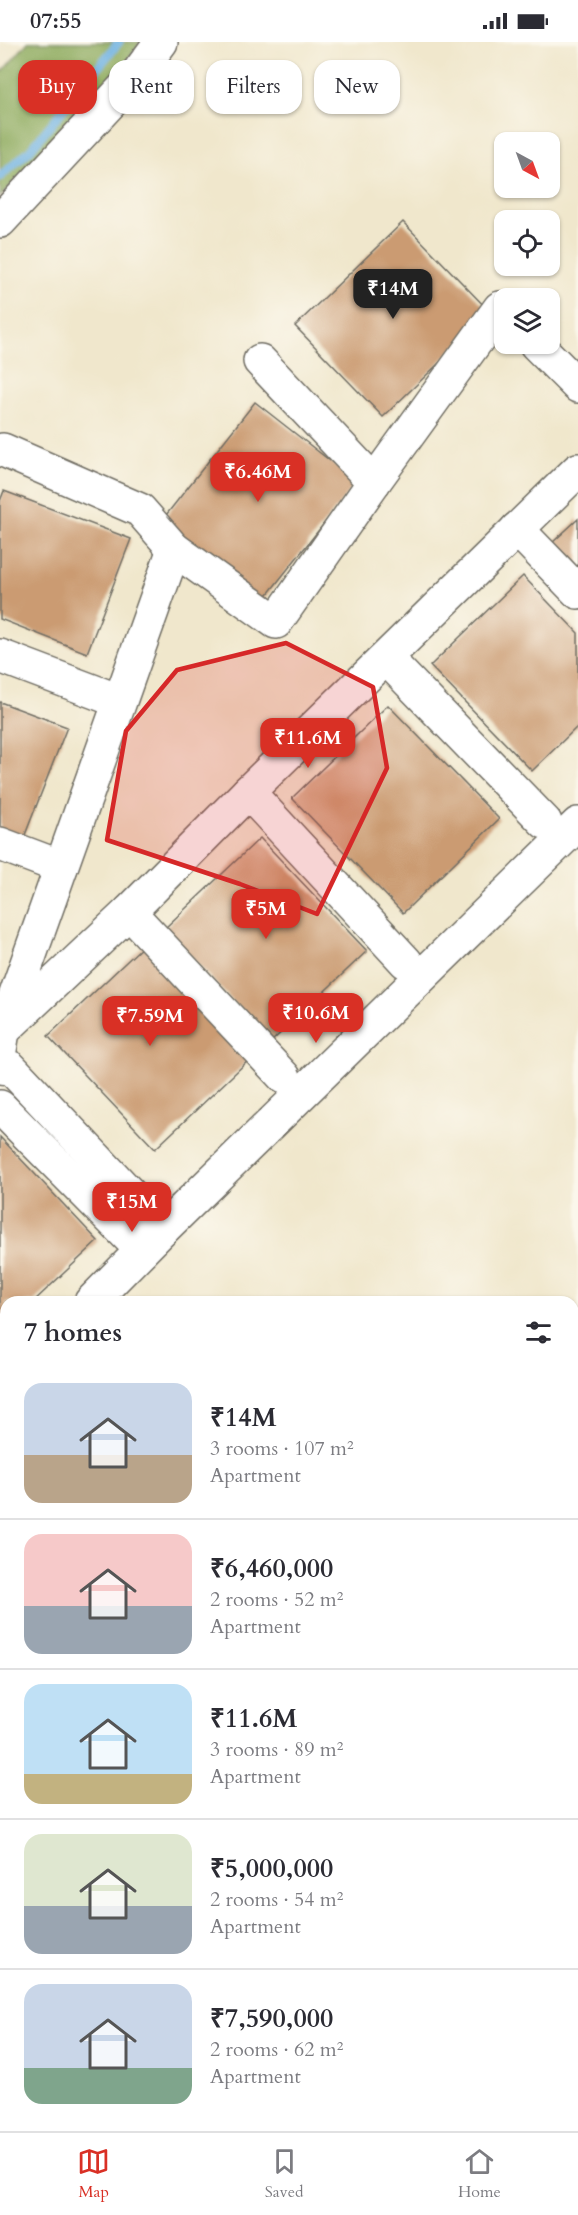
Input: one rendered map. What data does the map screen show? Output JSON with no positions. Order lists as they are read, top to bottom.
{
  "north": "bottom right",
  "page": {
    "status": "07:55",
    "chip": [
      "Buy",
      "Rent",
      "Filters",
      "New"
    ],
    "price": [
      "₹14M",
      "₹6.46M",
      "₹11.6M",
      "₹5M",
      "₹10.6M",
      "₹7.59M",
      "₹15M"
    ],
    "heading": "7 homes",
    "list": [
      {
        "name": "₹14M",
        "note": "3 rooms · 107 m² · Apartment"
      },
      {
        "name": "₹6,460,000",
        "note": "2 rooms · 52 m² · Apartment"
      },
      {
        "name": "₹11.6M",
        "note": "3 rooms · 89 m² · Apartment"
      },
      {
        "name": "₹5,000,000",
        "note": "2 rooms · 54 m² · Apartment"
      },
      {
        "name": "₹7,590,000",
        "note": "2 rooms · 62 m² · Apartment"
      }
    ],
    "tabs": ["Map", "Saved", "Home"]
  }
}
